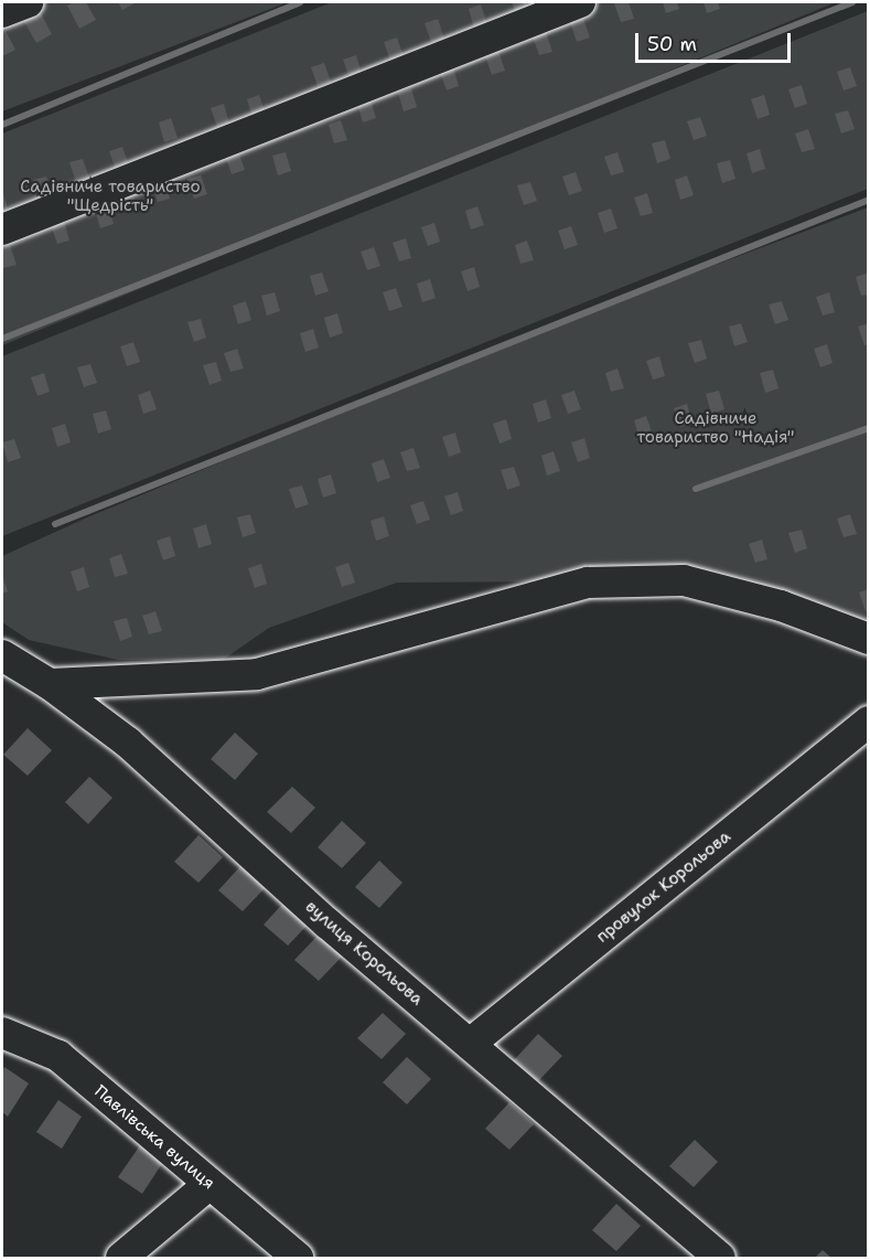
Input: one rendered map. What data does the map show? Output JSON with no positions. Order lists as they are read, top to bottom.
{
  "streets": {
    "street": ["провулок Корольова", "вулиця Корольова", "Павлівська вулиця"]
  },
  "crossings": [
    ["провулок Корольова", "вулиця Корольова"]
  ],
  "parks": ["Садівниче товариство \"Щедрість\"", "Садівниче товариство \"Надія\""],
  "scale_bar": "50 m"
}
